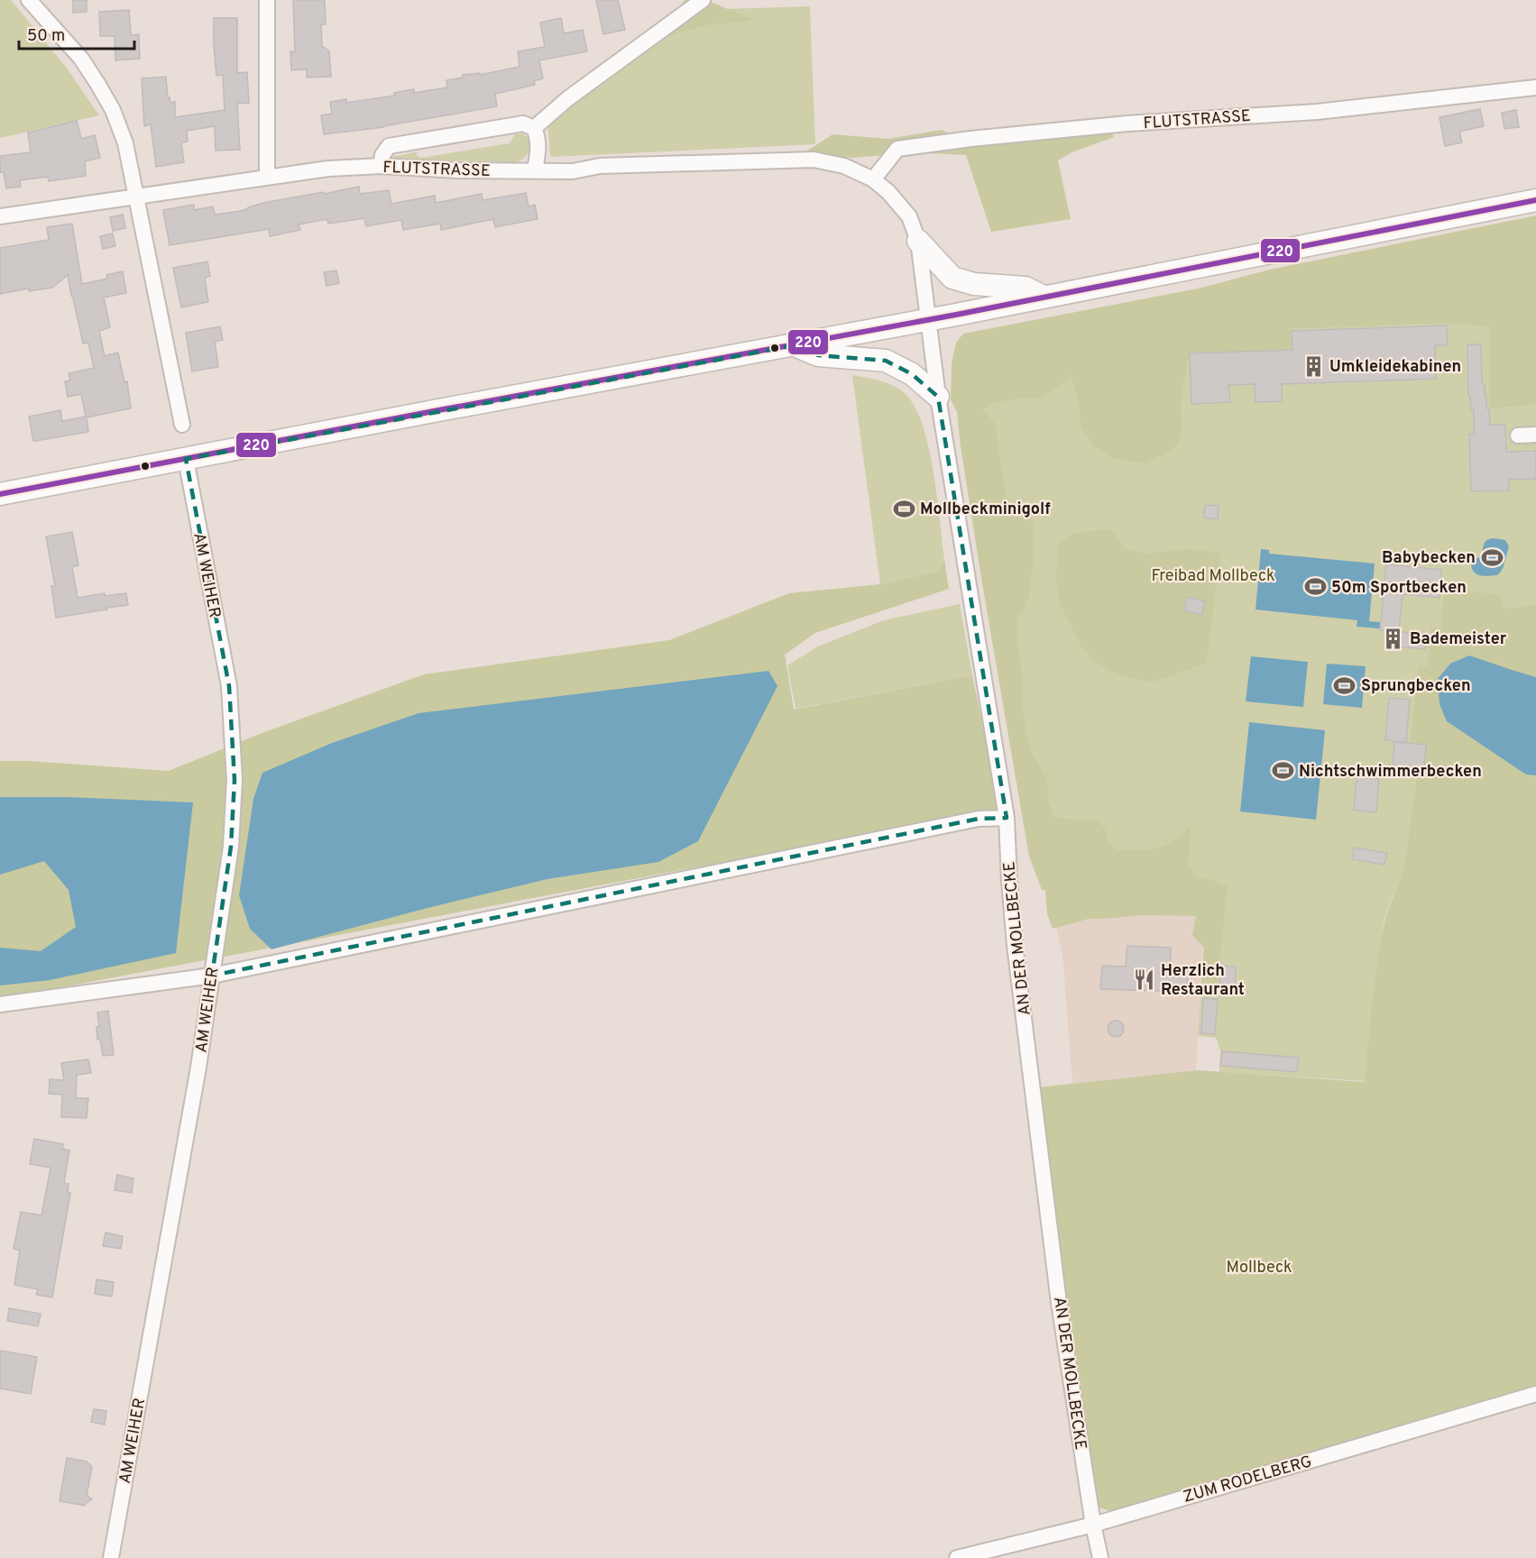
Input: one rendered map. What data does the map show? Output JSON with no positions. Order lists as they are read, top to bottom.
{
  "streets": {
    "street": [
      "FLUTSTRASSE",
      "AM WEIHER",
      "AN DER MOLLBECKE",
      "ZUM RODELBERG"
    ]
  },
  "crossings": [
    ["FLUTSTRASSE", "AN DER MOLLBECKE"],
    ["AN DER MOLLBECKE", "ZUM RODELBERG"]
  ],
  "parks": ["Freibad Mollbeck", "Mollbeck"],
  "places": {
    "building": ["Umkleidekabinen", "Bademeister"],
    "sports": [
      "Mollbeckminigolf",
      "Babybecken",
      "50m Sportbecken",
      "Sprungbecken",
      "Nichtschwimmerbecken"
    ],
    "restaurant": ["Herzlich Restaurant"]
  },
  "lines": ["transit line 220"],
  "scale_bar": "50 m"
}
